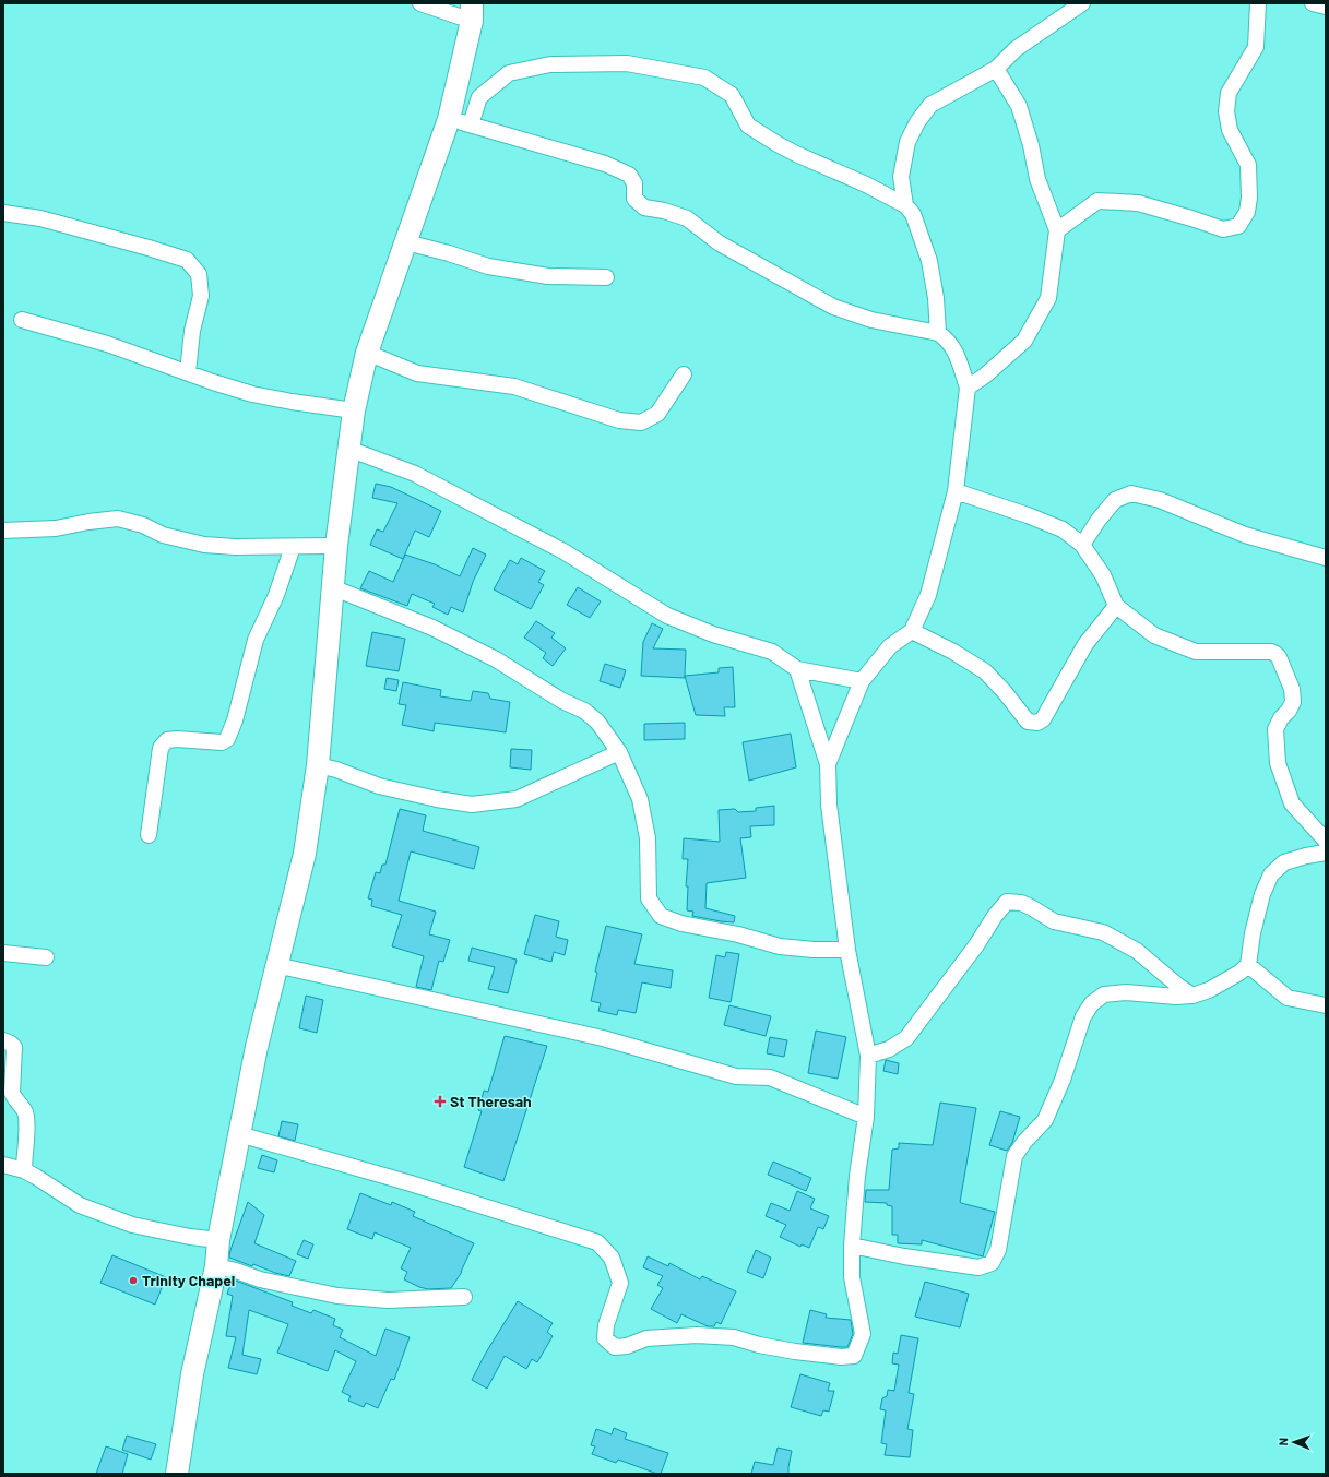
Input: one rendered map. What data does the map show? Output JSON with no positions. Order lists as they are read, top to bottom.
{
  "places": {
    "health": ["St Theresah"],
    "other": ["Trinity Chapel"]
  },
  "north": "left"
}
